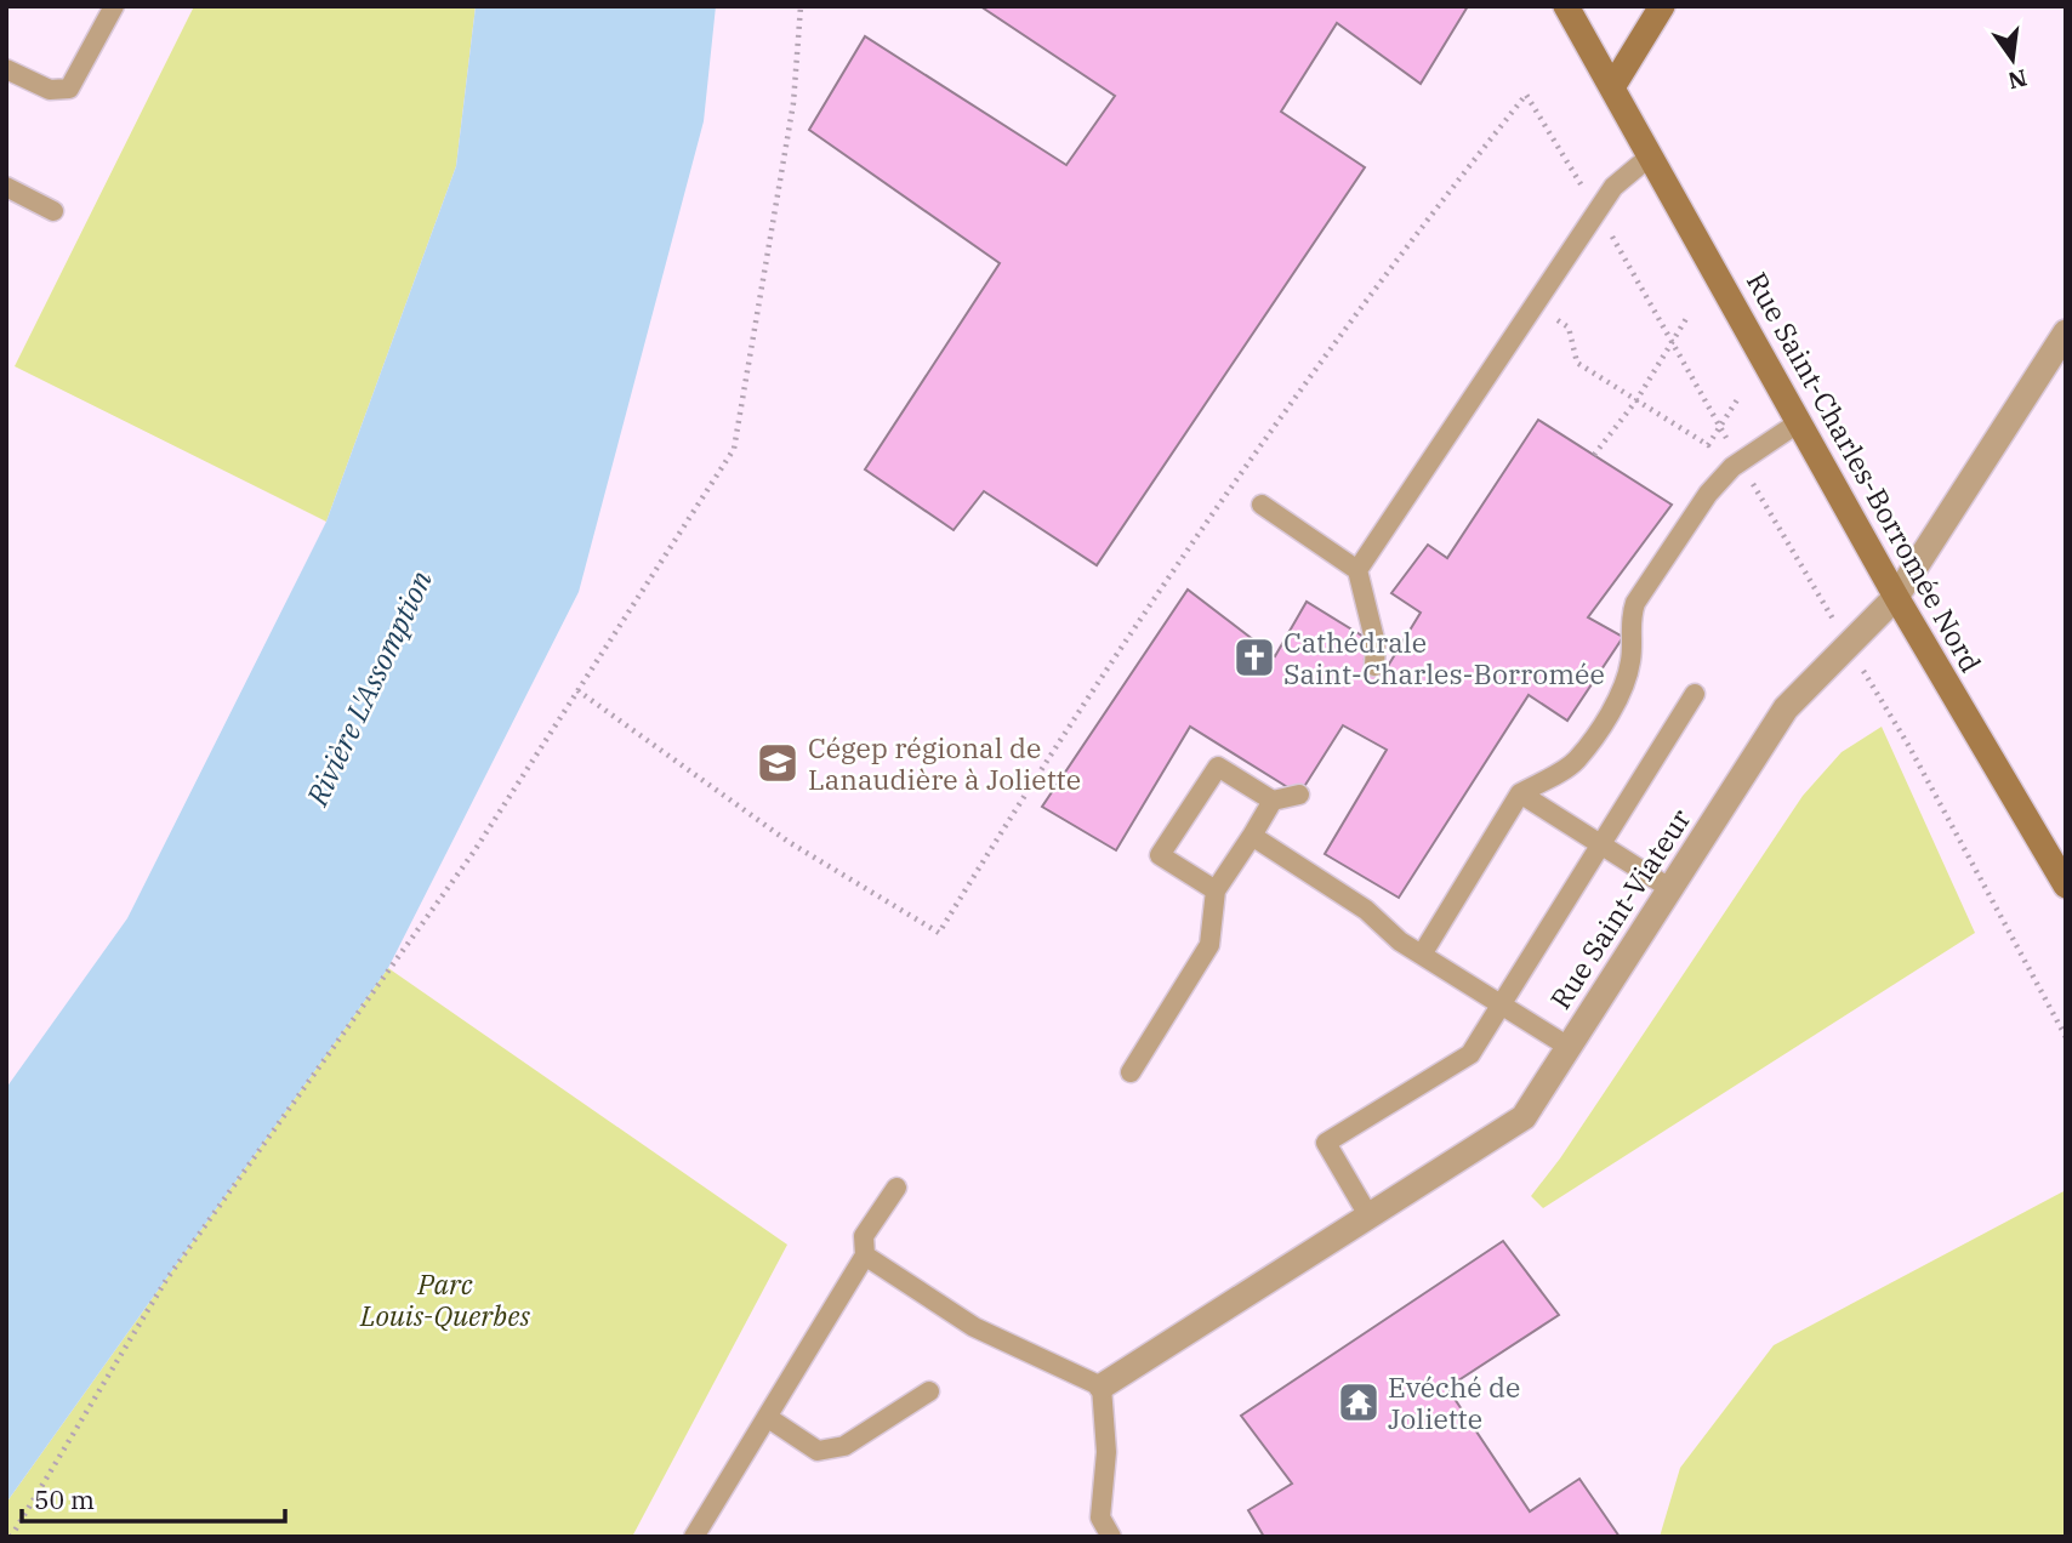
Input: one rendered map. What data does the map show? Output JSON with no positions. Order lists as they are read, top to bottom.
{
  "streets": {
    "main road": ["Rue Saint-Charles-Borromée Nord"],
    "street": ["Rue Saint-Viateur"]
  },
  "crossings": [
    ["Rue Saint-Charles-Borromée Nord", "Rue Saint-Viateur"]
  ],
  "water": ["Rivière L'Assomption"],
  "parks": ["Parc Louis-Querbes"],
  "places": {
    "church": ["Cathédrale Saint-Charles-Borromée"],
    "school or university": ["Cégep régional de Lanaudière à Joliette"],
    "temple": ["Evéché de Joliette"]
  },
  "scale_bar": "50 m",
  "north": "bottom"
}
